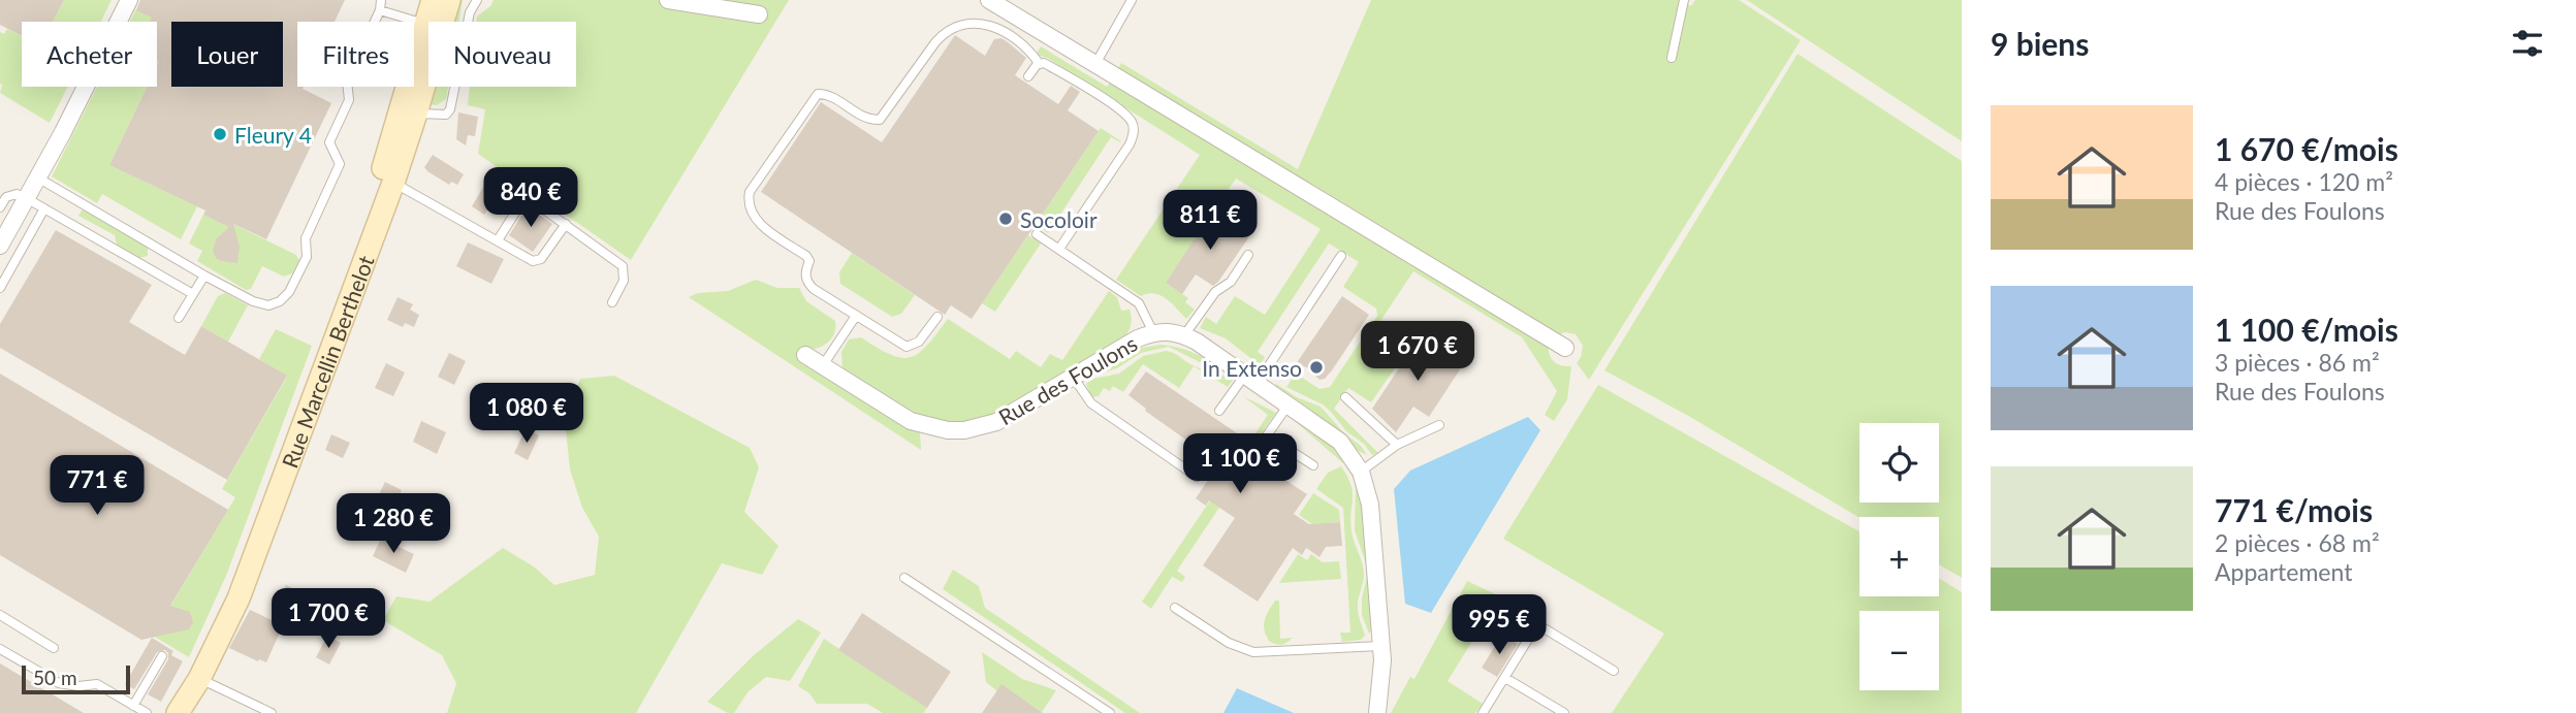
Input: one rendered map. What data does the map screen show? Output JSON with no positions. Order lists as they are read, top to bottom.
{
  "streets": {
    "main road": ["Rue Marcellin Berthelot"],
    "street": ["Rue des Foulons"]
  },
  "places": ["Fleury 4", "Socoloir", "In Extenso"],
  "scale_bar": "50 m",
  "page": {
    "heading": "9 biens",
    "chip": [
      "Acheter",
      "Louer",
      "Filtres",
      "Nouveau"
    ],
    "list": [
      {
        "name": "1 670 €/mois",
        "note": "4 pièces · 120 m² · Rue des Foulons"
      },
      {
        "name": "1 100 €/mois",
        "note": "3 pièces · 86 m² · Rue des Foulons"
      },
      {
        "name": "771 €/mois",
        "note": "2 pièces · 68 m² · Appartement"
      }
    ],
    "price": [
      "840 €",
      "811 €",
      "1 670 €",
      "1 080 €",
      "1 100 €",
      "771 €",
      "1 280 €",
      "1 700 €",
      "995 €"
    ],
    "map_buttons": ["+", "−"],
    "scale": "50 m"
  }
}
